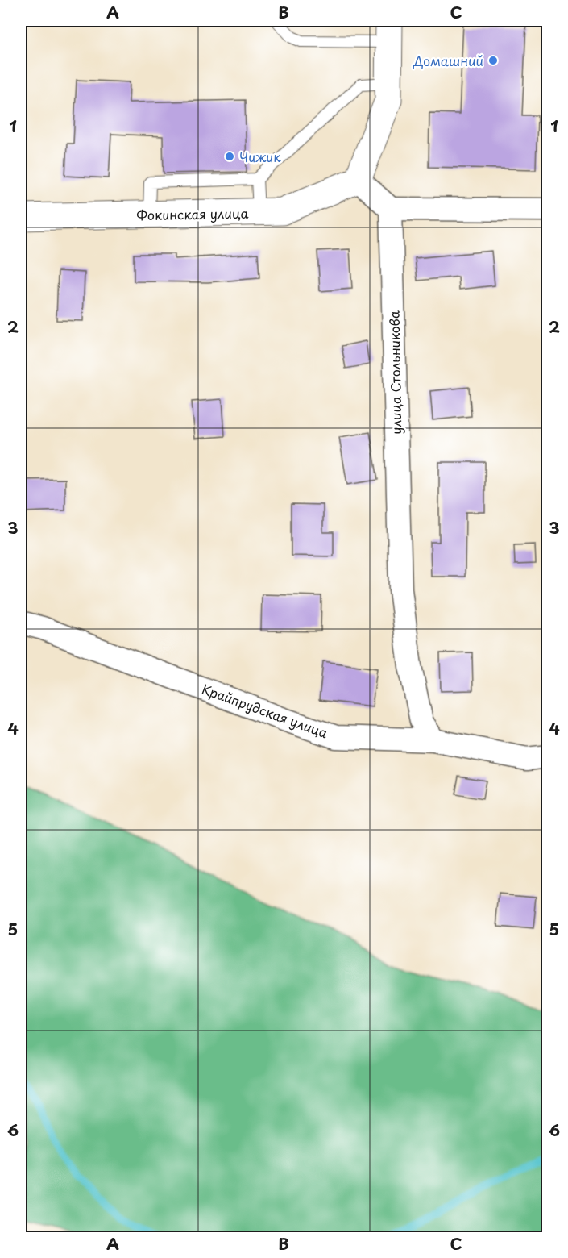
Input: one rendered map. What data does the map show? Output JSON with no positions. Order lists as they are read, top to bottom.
{
  "streets": {
    "main road": ["Фокинская улица"],
    "street": ["улица Стольникова", "Крайпрудская улица"]
  },
  "crossings": [
    ["улица Стольникова", "Крайпрудская улица"]
  ],
  "places": ["Домашний", "Чижик"],
  "grid": {
    "columns": ["A", "B", "C"],
    "rows": [
      "1",
      "2",
      "3",
      "4",
      "5",
      "6"
    ]
  }
}
